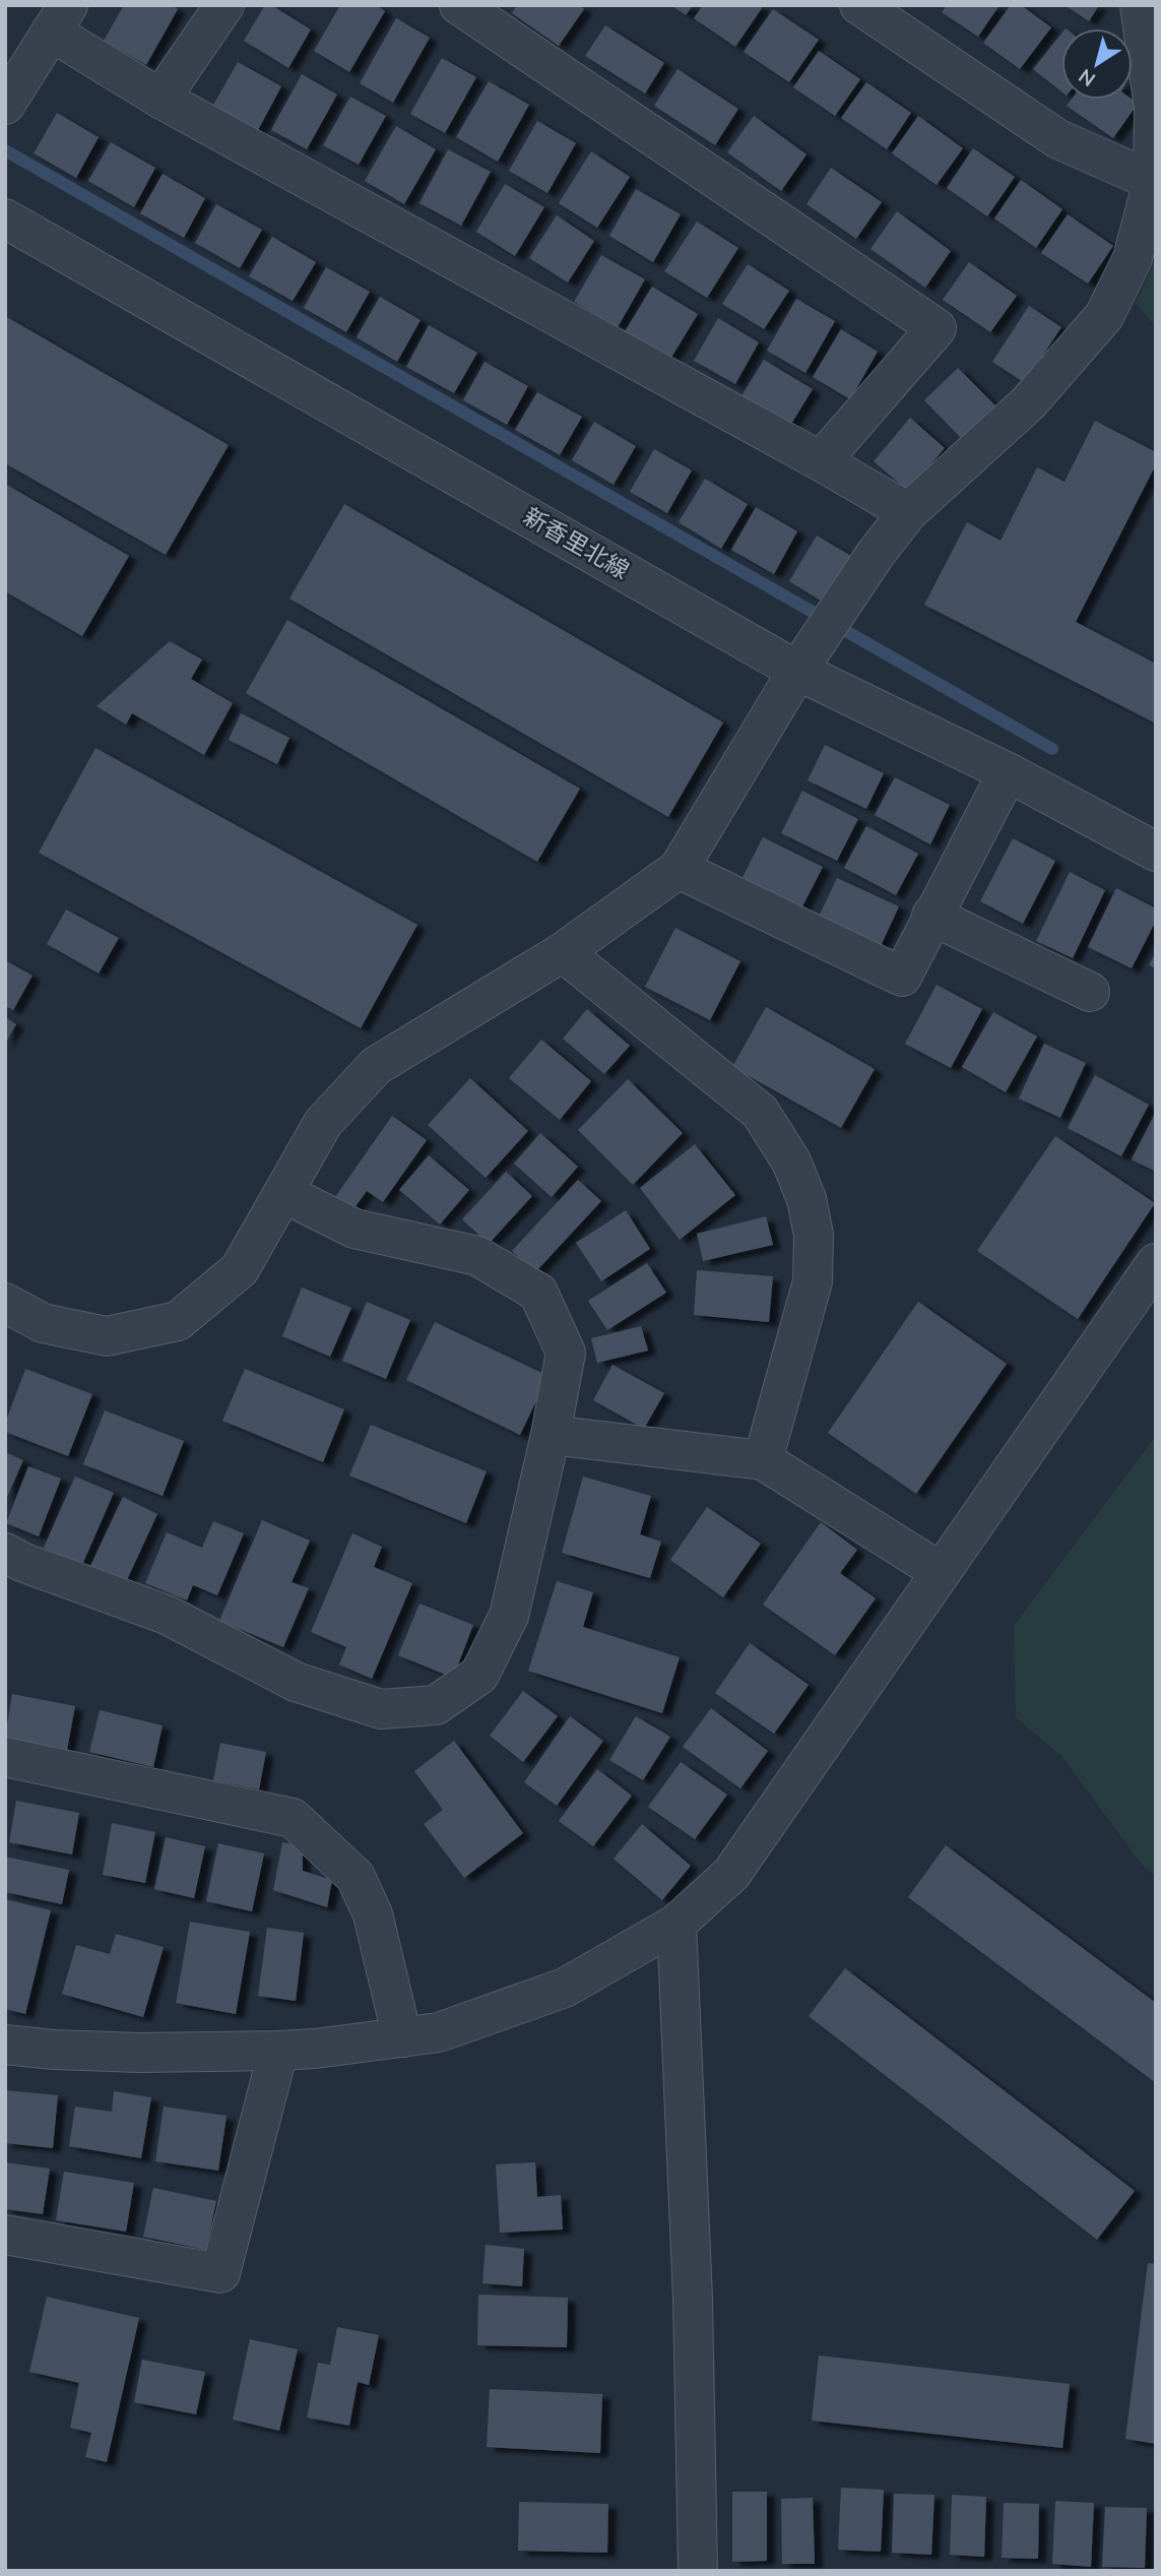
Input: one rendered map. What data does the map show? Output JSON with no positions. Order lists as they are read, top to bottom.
{
  "streets": {
    "street": ["新香里北線"]
  },
  "north": "bottom left"
}
